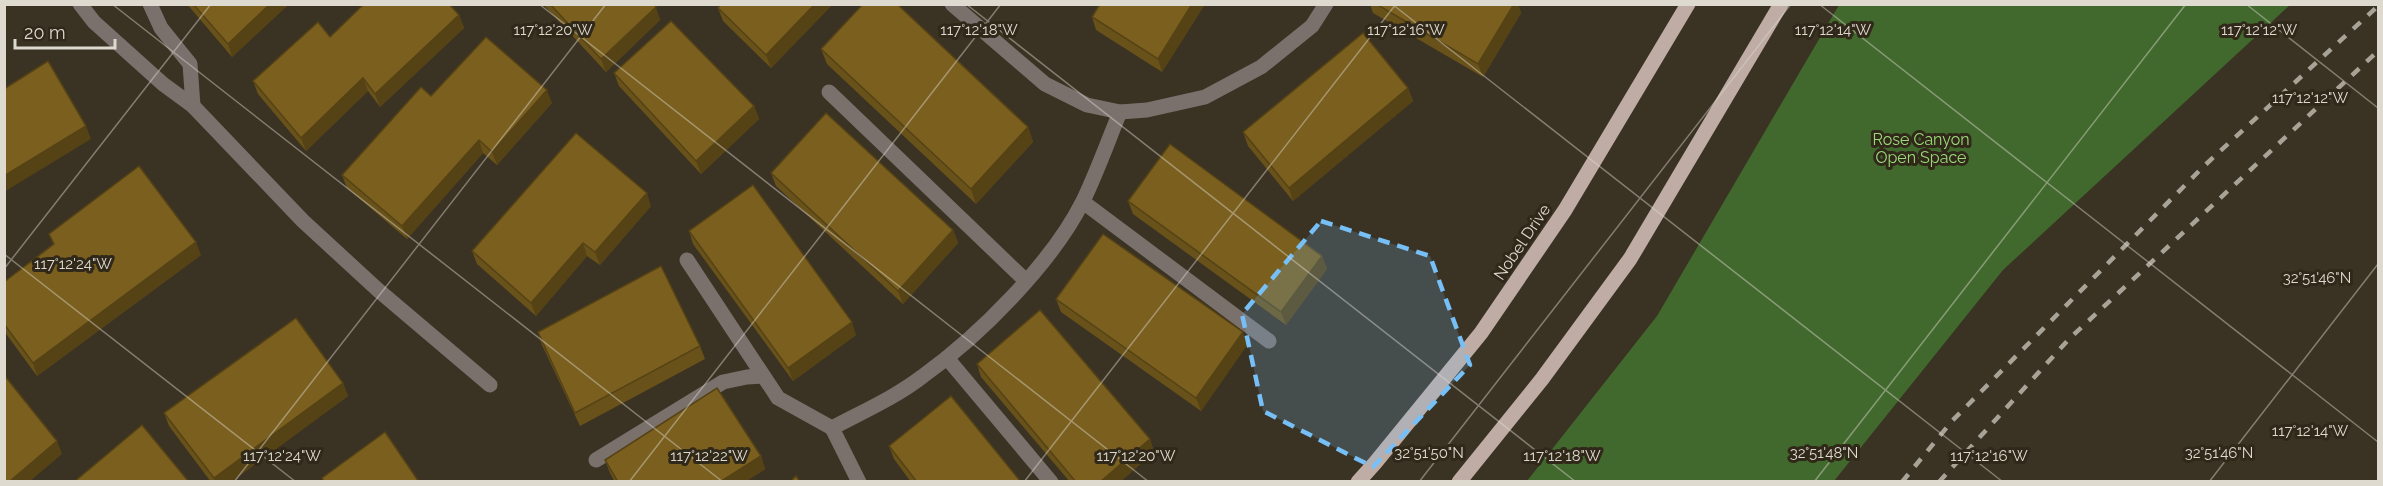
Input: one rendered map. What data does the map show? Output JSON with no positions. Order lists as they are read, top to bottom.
{
  "streets": {
    "main road": ["Nobel Drive"]
  },
  "parks": ["Rose Canyon Open Space"],
  "scale_bar": "20 m",
  "coordinates": [
    "117°12'20\"W",
    "117°12'18\"W",
    "117°12'16\"W",
    "117°12'14\"W",
    "117°12'12\"W",
    "117°12'24\"W",
    "32°51'46\"N",
    "32°51'50\"N",
    "32°51'48\"N",
    "117°12'22\"W"
  ]
}
